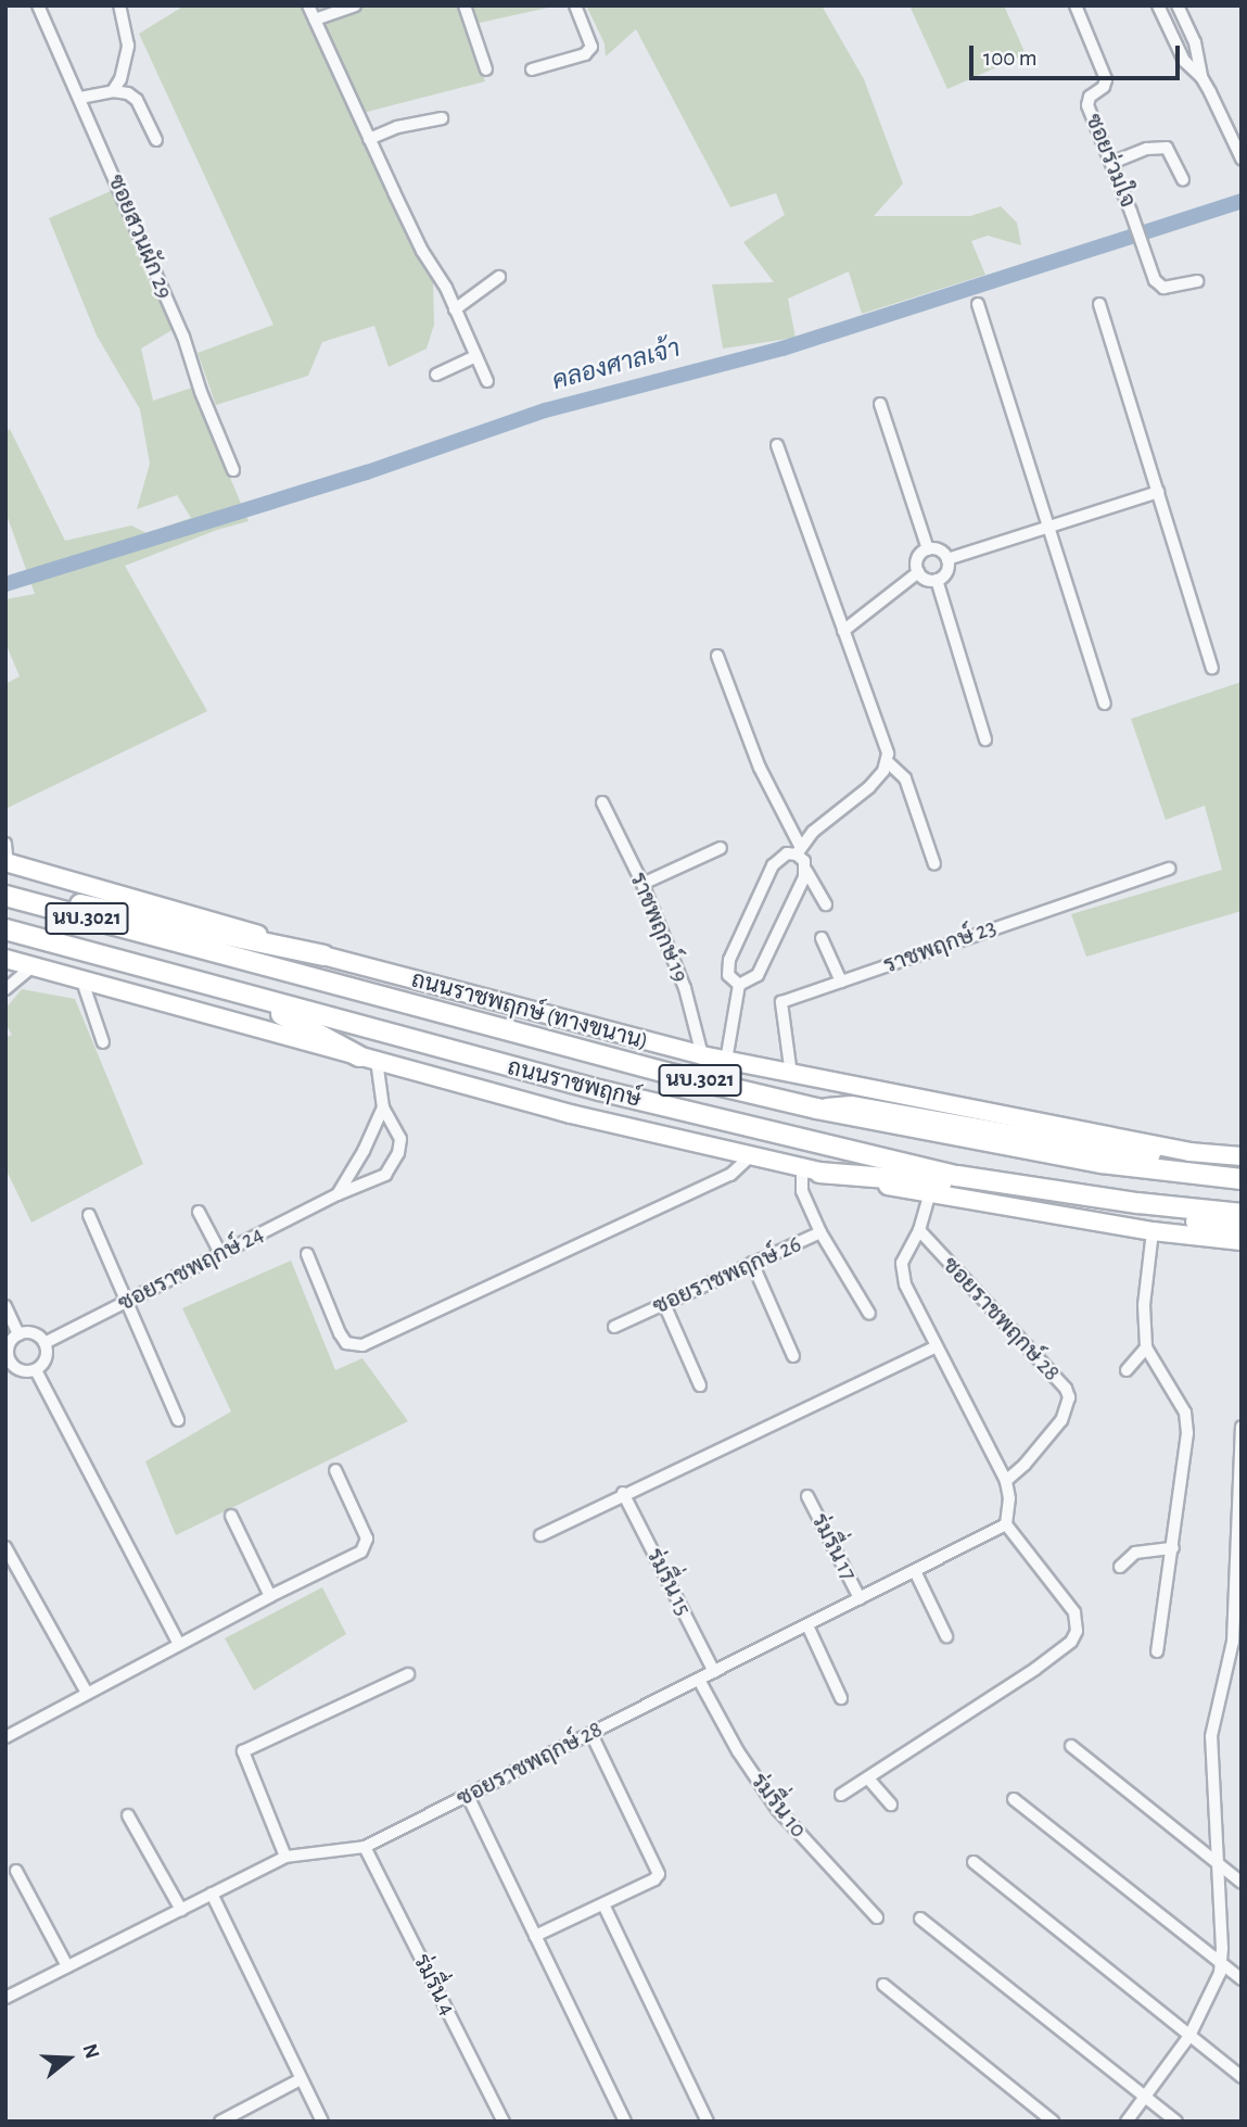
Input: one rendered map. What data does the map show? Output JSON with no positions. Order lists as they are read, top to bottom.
{
  "streets": {
    "main road": ["นบ.3021", "ถนนราชพฤกษ์ (ทางขนาน)", "ถนนราชพฤกษ์"],
    "street": [
      "ซอยร่วมใจ",
      "ซอยสวนผัก 29",
      "ราชพฤกษ์ 19",
      "ราชพฤกษ์ 23",
      "ซอยราชพฤกษ์ 24",
      "ซอยราชพฤกษ์ 26",
      "ซอยราชพฤกษ์ 28",
      "ร่มรื่น 17",
      "ร่มรื่น 15",
      "ร่มรื่น 10",
      "ร่มรื่น 4"
    ]
  },
  "crossings": [
    ["ราชพฤกษ์ 19", "ถนนราชพฤกษ์ (ทางขนาน)"],
    ["ราชพฤกษ์ 23", "ถนนราชพฤกษ์ (ทางขนาน)"],
    ["ซอยราชพฤกษ์ 28", "ร่มรื่น 17"],
    ["ซอยราชพฤกษ์ 28", "ร่มรื่น 15"],
    ["ซอยราชพฤกษ์ 28", "ร่มรื่น 10"],
    ["ซอยราชพฤกษ์ 28", "ร่มรื่น 4"]
  ],
  "water": ["คลองศาลเจ้า"],
  "scale_bar": "100 m",
  "north": "right"
}
